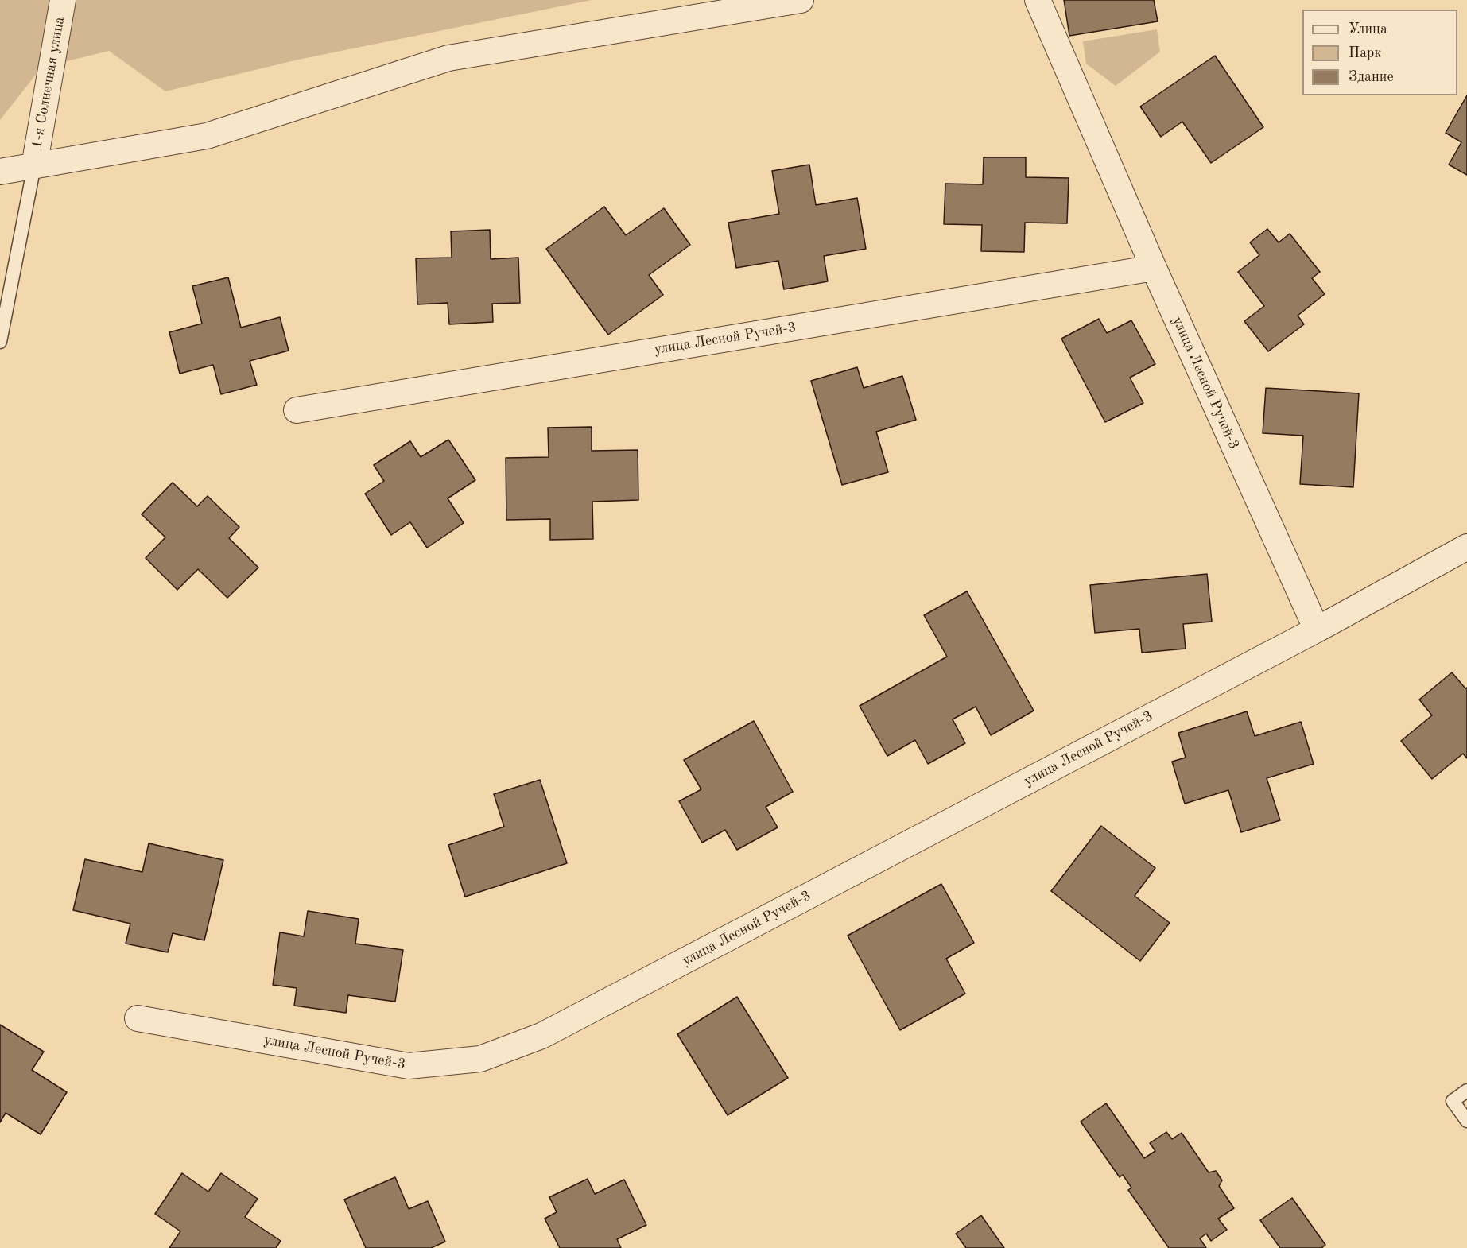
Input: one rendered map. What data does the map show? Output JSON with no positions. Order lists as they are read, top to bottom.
{
  "streets": {
    "street": ["1-я Солнечная улица", "улица Лесной Ручей-3"]
  },
  "legend": ["Улица", "Парк", "Здание"]
}
